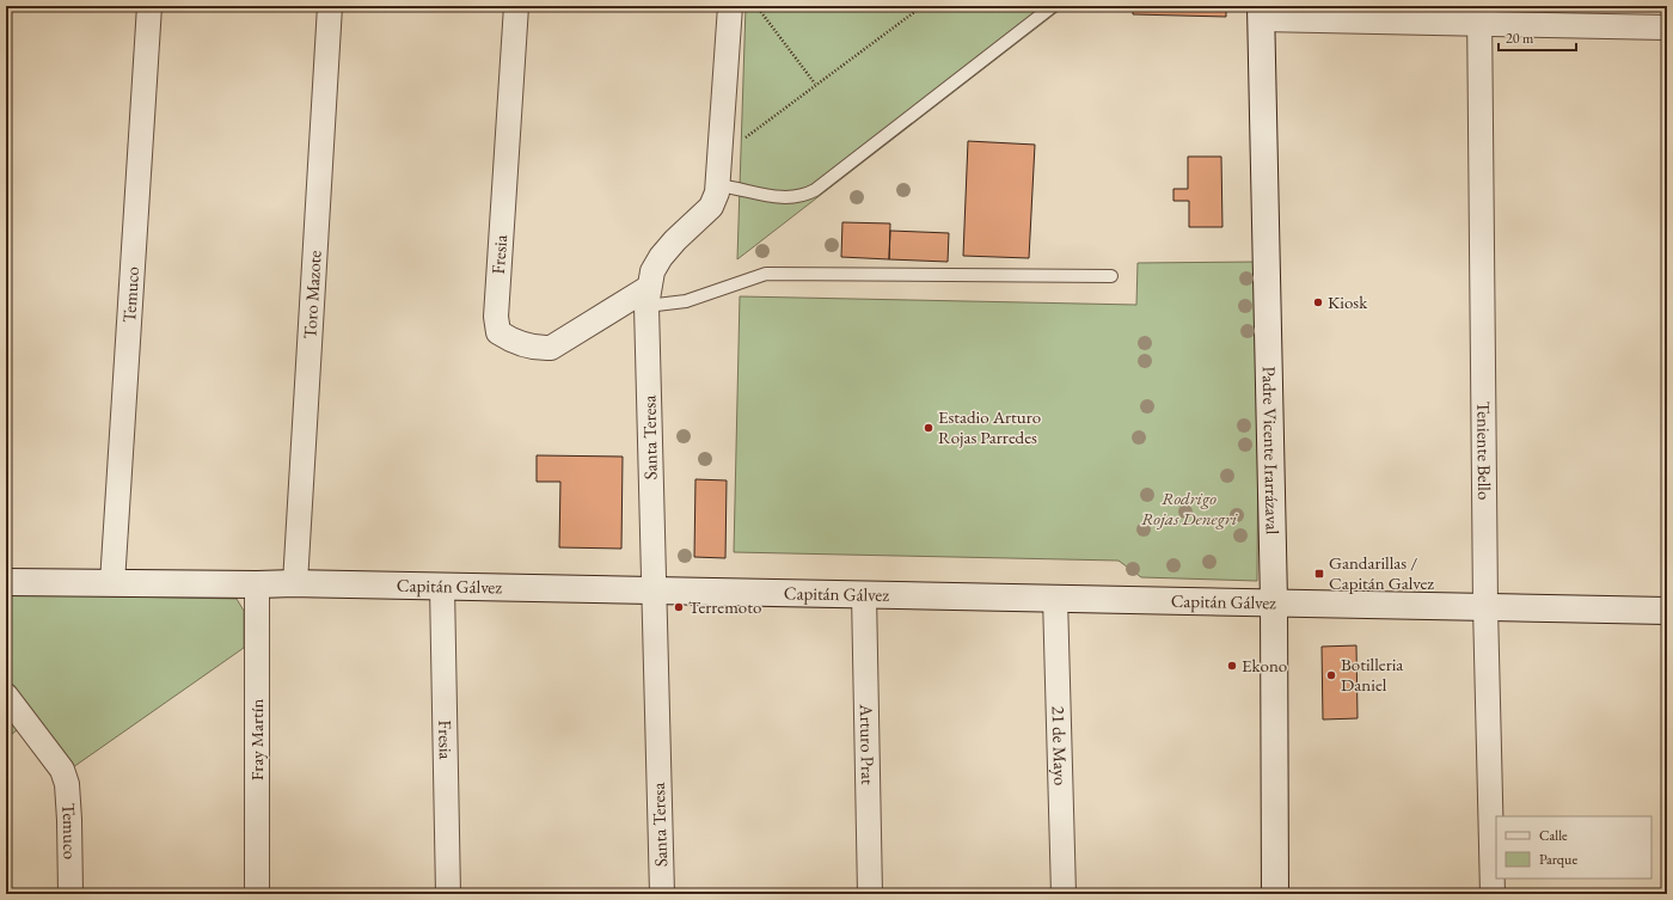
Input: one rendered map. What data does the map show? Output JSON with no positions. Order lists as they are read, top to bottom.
{
  "streets": {
    "street": [
      "Fresia",
      "Temuco",
      "Toro Mazote",
      "Santa Teresa",
      "Padre Vicente Irarrázaval",
      "Teniente Bello",
      "Capitán Gálvez",
      "Fray Martín",
      "Arturo Prat",
      "21 de Mayo"
    ]
  },
  "crossings": [
    ["Fresia", "Santa Teresa"],
    ["Fresia", "Capitán Gálvez"],
    ["Temuco", "Capitán Gálvez"],
    ["Toro Mazote", "Capitán Gálvez"],
    ["Santa Teresa", "Capitán Gálvez"],
    ["Padre Vicente Irarrázaval", "Capitán Gálvez"],
    ["Teniente Bello", "Capitán Gálvez"],
    ["Capitán Gálvez", "Fray Martín"],
    ["Capitán Gálvez", "Arturo Prat"],
    ["Capitán Gálvez", "21 de Mayo"]
  ],
  "parks": ["Rodrigo Rojas Denegri"],
  "places": {
    "other": [
      "Kiosk",
      "Estadio Arturo Rojas Parredes",
      "Terremoto",
      "Ekono",
      "Botilleria Daniel"
    ],
    "transit": ["Gandarillas / Capitán Galvez"]
  },
  "legend": ["Calle", "Parque"],
  "scale_bar": "20 m"
}
